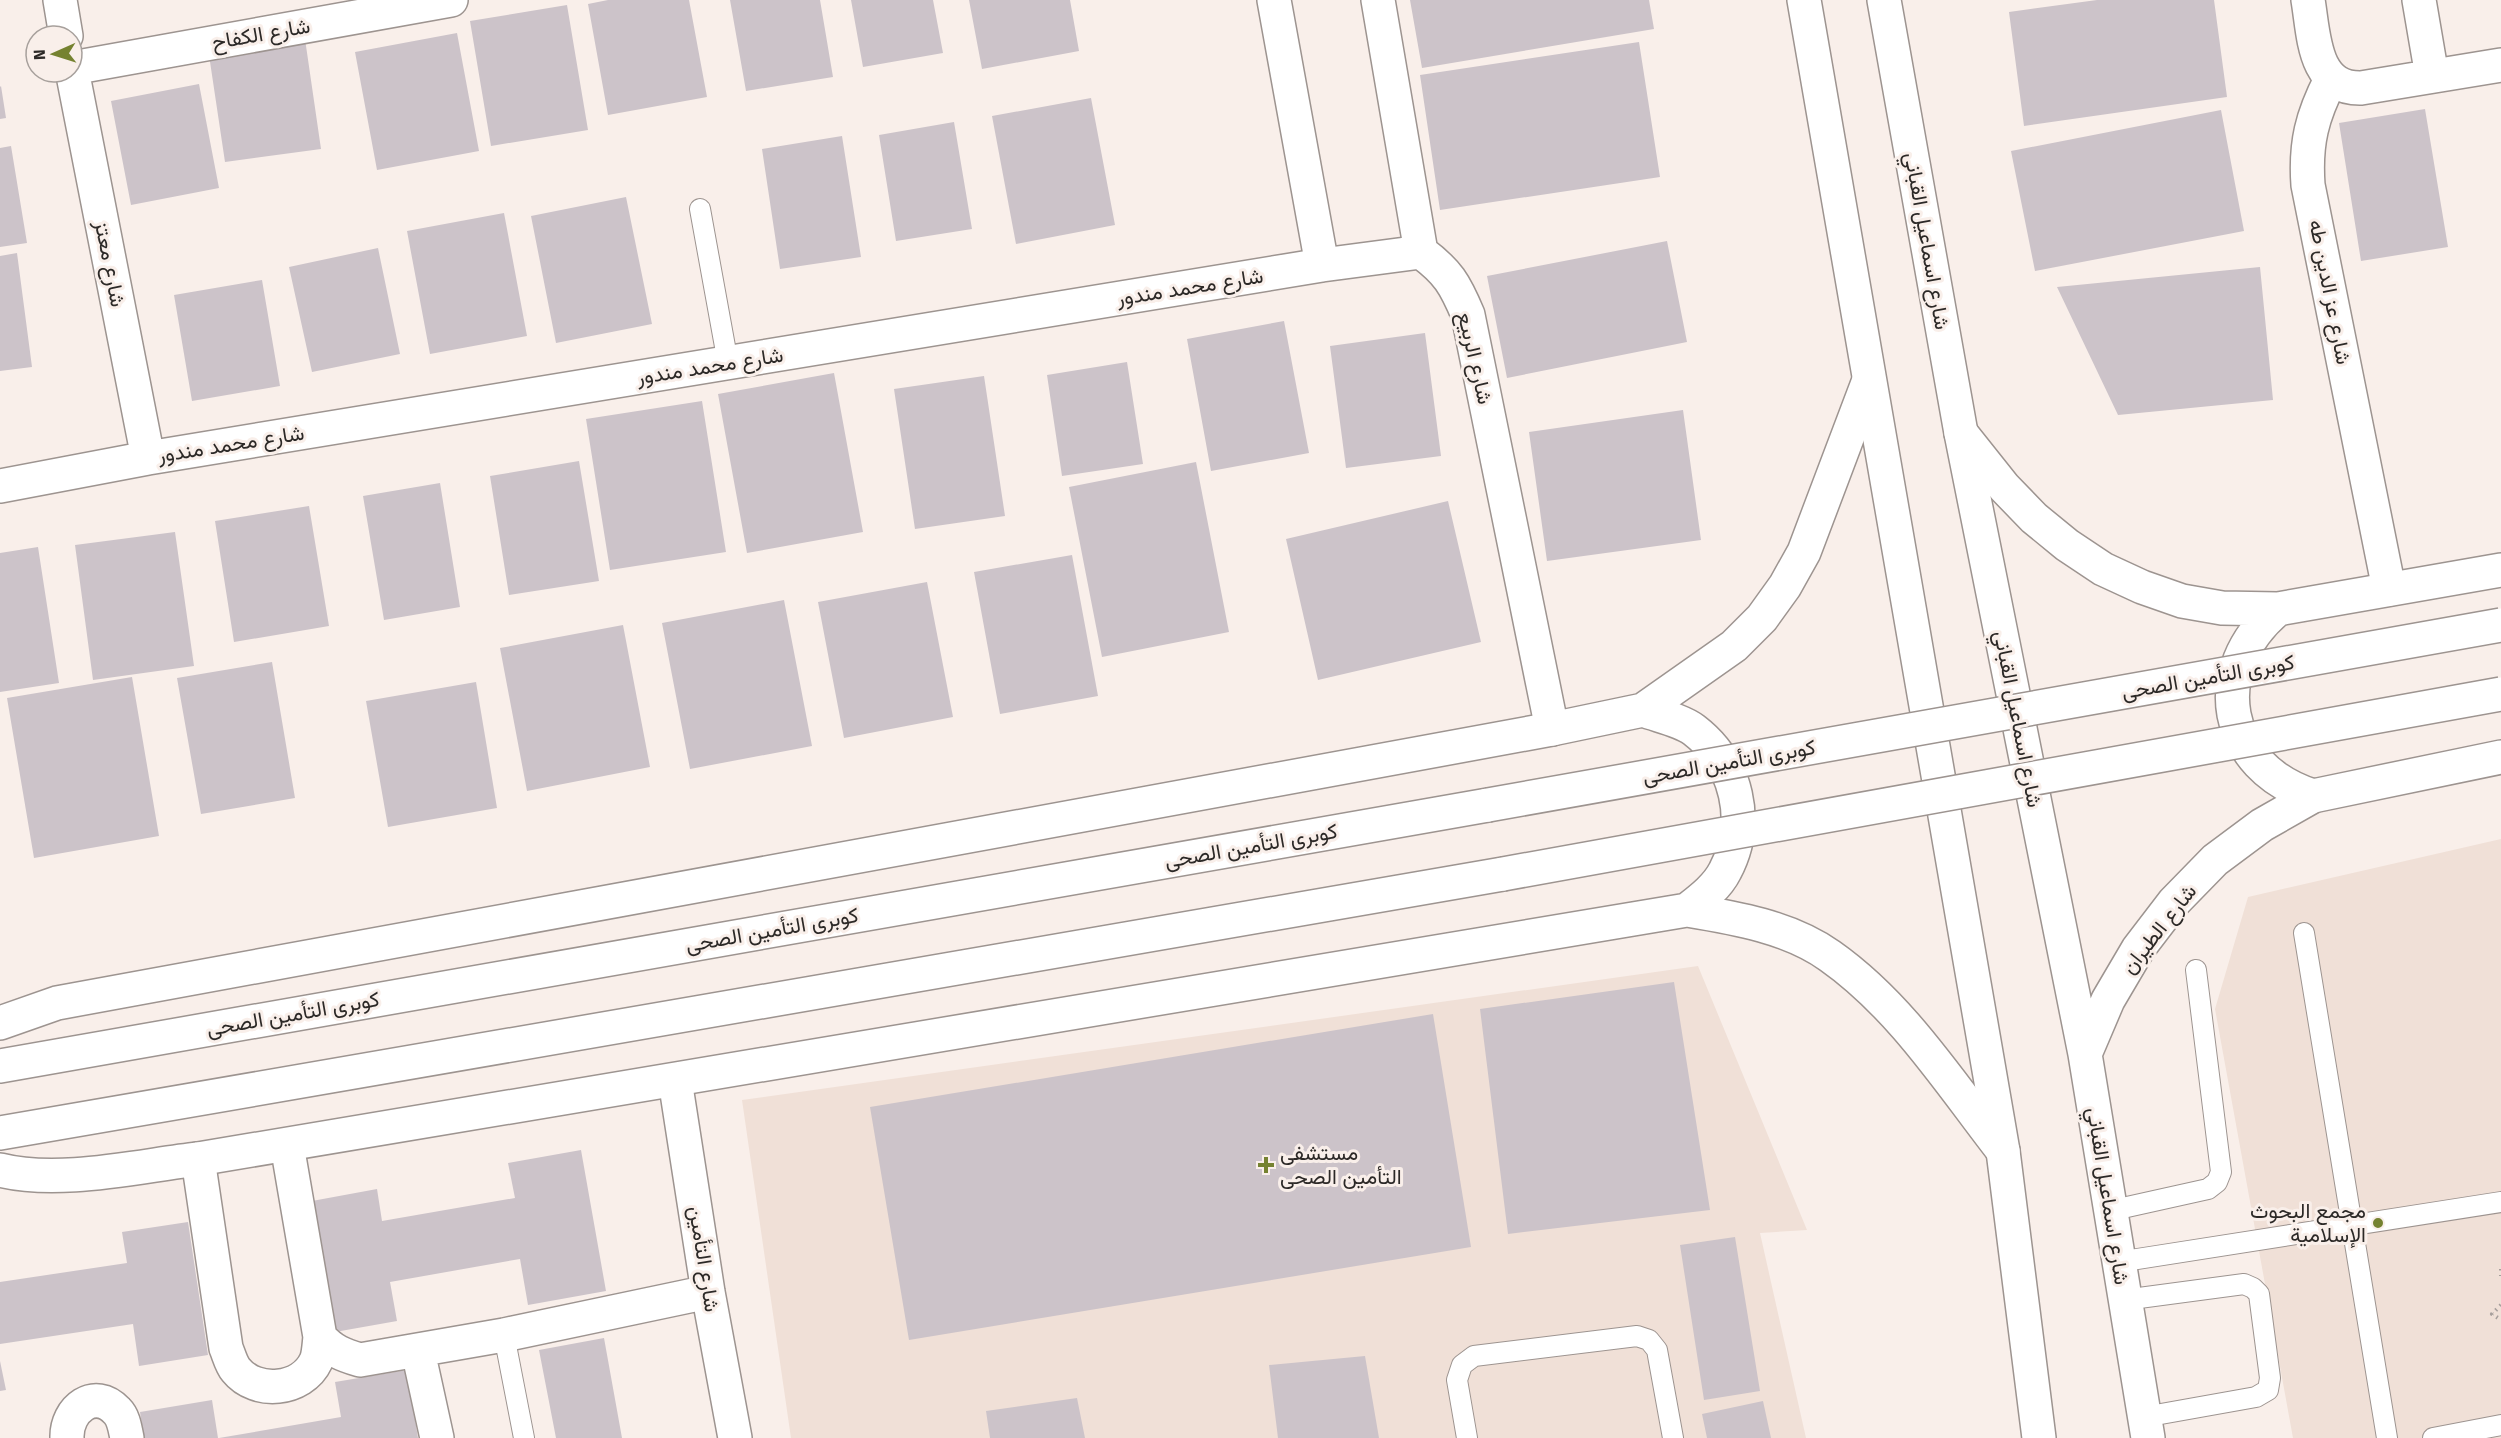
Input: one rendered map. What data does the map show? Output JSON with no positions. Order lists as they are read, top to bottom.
{
  "streets": {
    "main road": [
      "شارع الكفاح",
      "شارع اسماعيل القباني",
      "شارع معتز",
      "شارع محمد مندور",
      "شارع عز الدين طه",
      "شارع الربيع",
      "كوبرى التأمين الصحى",
      "شارع الطيران",
      "شارع التأمين"
    ]
  },
  "crossings": [
    ["شارع اسماعيل القباني", "شارع الطيران"],
    ["شارع معتز", "شارع محمد مندور"],
    ["شارع محمد مندور", "شارع الربيع"]
  ],
  "places": {
    "health": ["مستشفى التأمين الصحى"],
    "other": ["مجمع البحوث الإسلامية"]
  },
  "north": "left"
}
